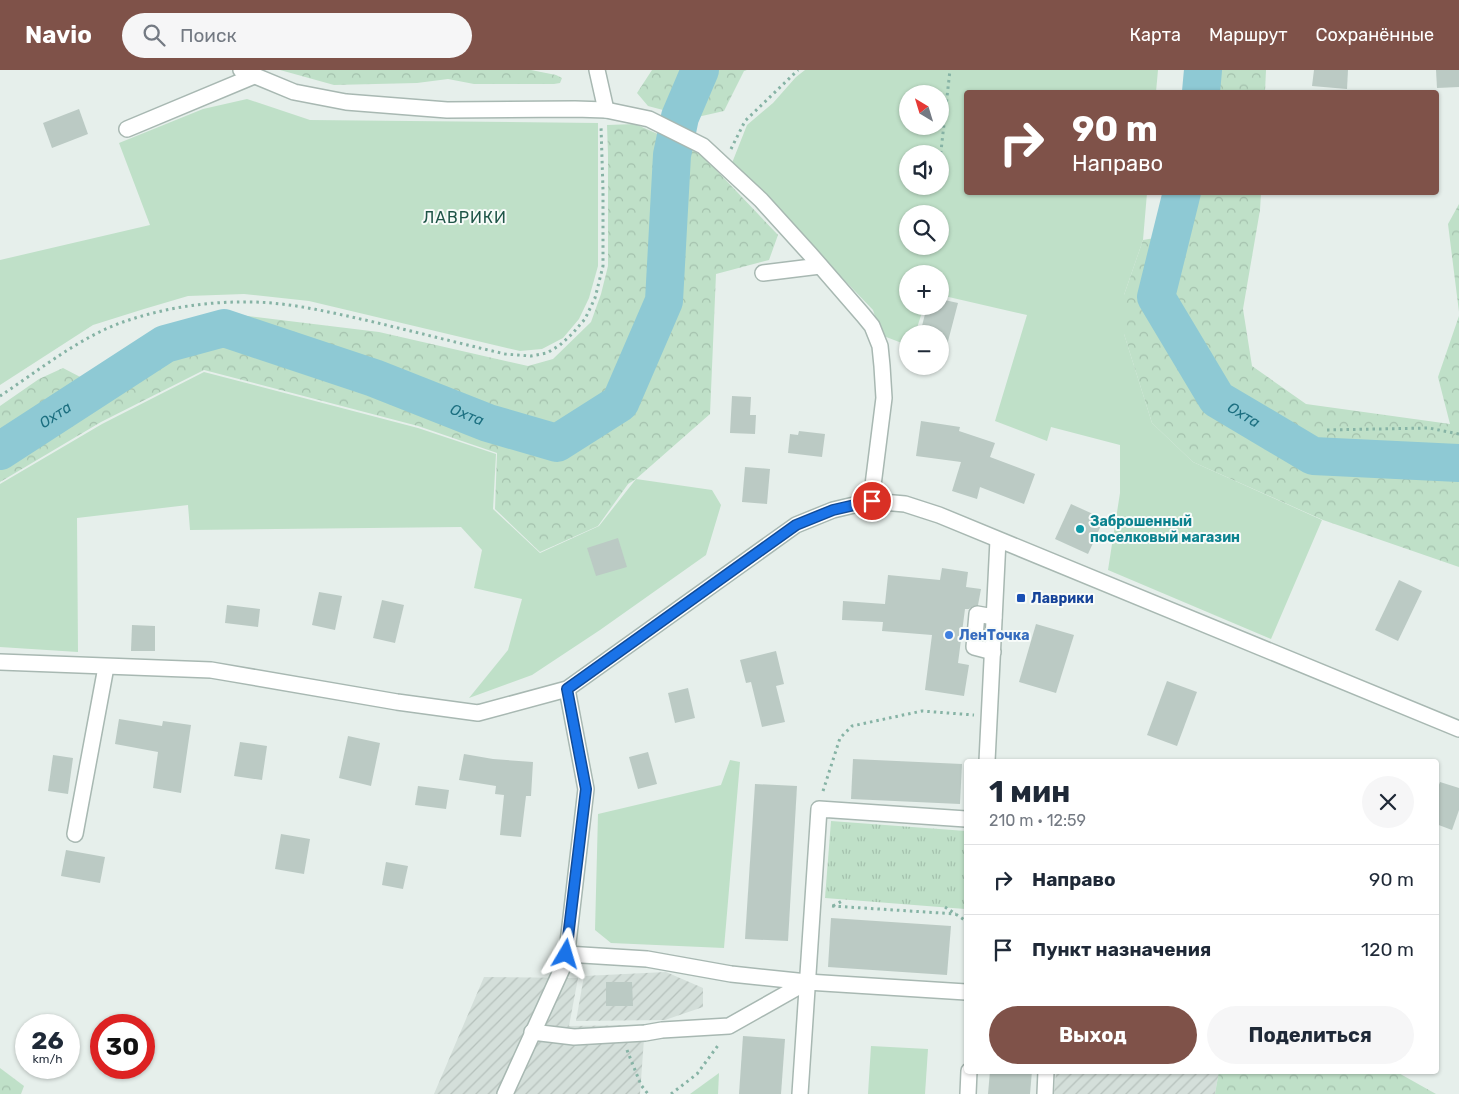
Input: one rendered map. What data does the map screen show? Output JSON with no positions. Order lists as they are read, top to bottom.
{
  "districts": ["ЛАВРИКИ"],
  "water": ["Охта"],
  "places": {
    "other": ["Заброшенный поселковый магазин", "ЛенТочка"],
    "transit": ["Лаврики"]
  },
  "north": "top left",
  "page": {
    "header": "Navio",
    "search": "Поиск",
    "nav": ["Карта", "Маршрут", "Сохранённые"],
    "map_buttons": ["+", "−"],
    "turn": ["90 m", "Направо"],
    "heading": ["1 мин", "210 m · 12:59"],
    "list": [
      {
        "name": "Направо",
        "value": "90 m"
      },
      {
        "name": "Пункт назначения",
        "value": "120 m"
      }
    ],
    "buttons": ["Выход", "Поделиться"],
    "speed": "26 km/h",
    "limit": "30"
  }
}
